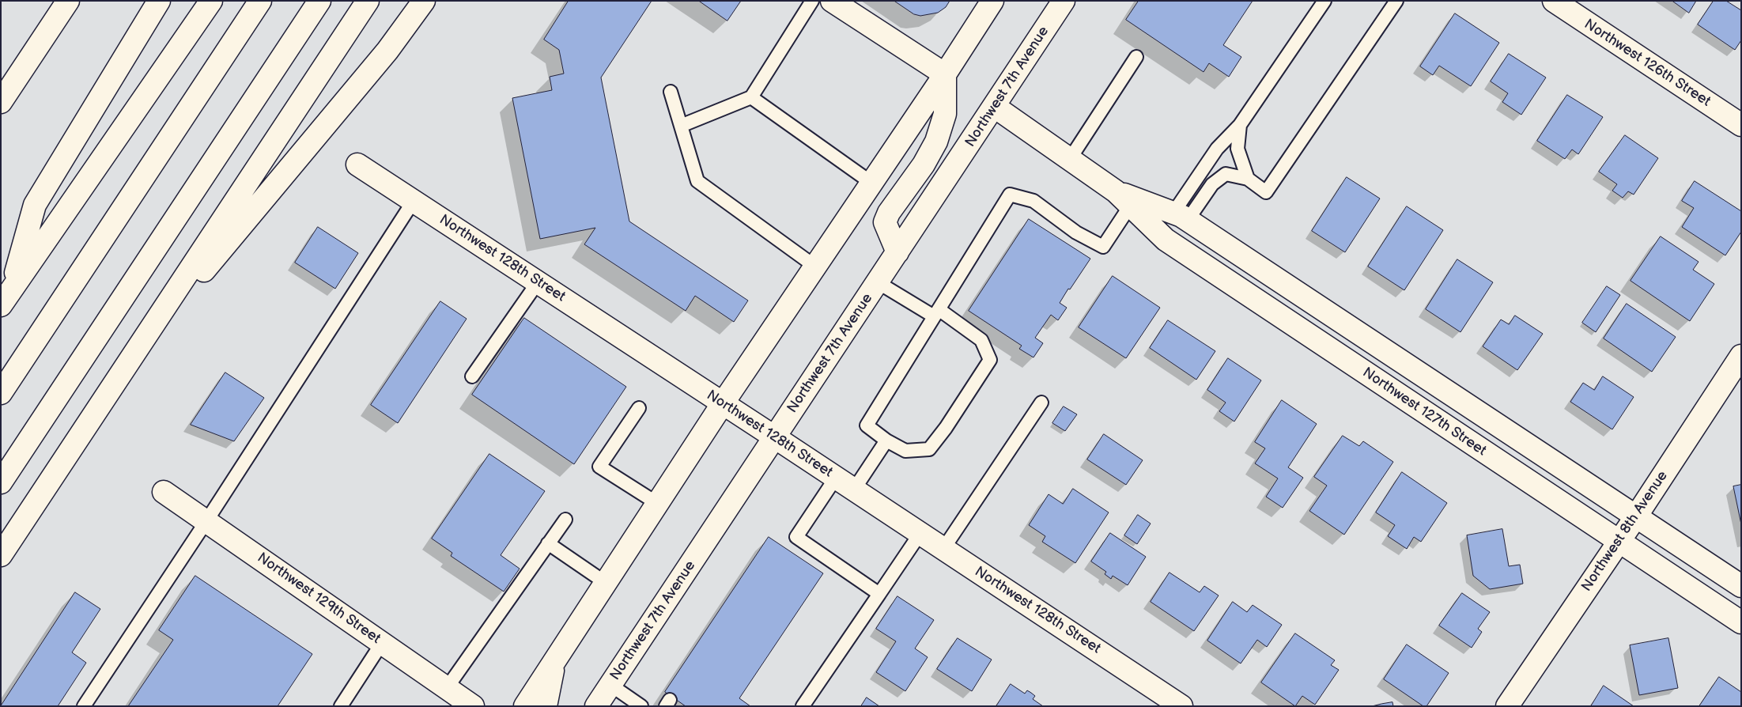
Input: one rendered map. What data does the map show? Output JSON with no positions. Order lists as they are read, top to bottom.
{
  "streets": {
    "main road": [
      "Northwest 126th Street",
      "Northwest 7th Avenue",
      "Northwest 128th Street",
      "Northwest 127th Street",
      "Northwest 8th Avenue",
      "Northwest 129th Street"
    ]
  },
  "crossings": [
    ["Northwest 7th Avenue", "Northwest 128th Street"],
    ["Northwest 7th Avenue", "Northwest 127th Street"],
    ["Northwest 127th Street", "Northwest 8th Avenue"]
  ]
}
